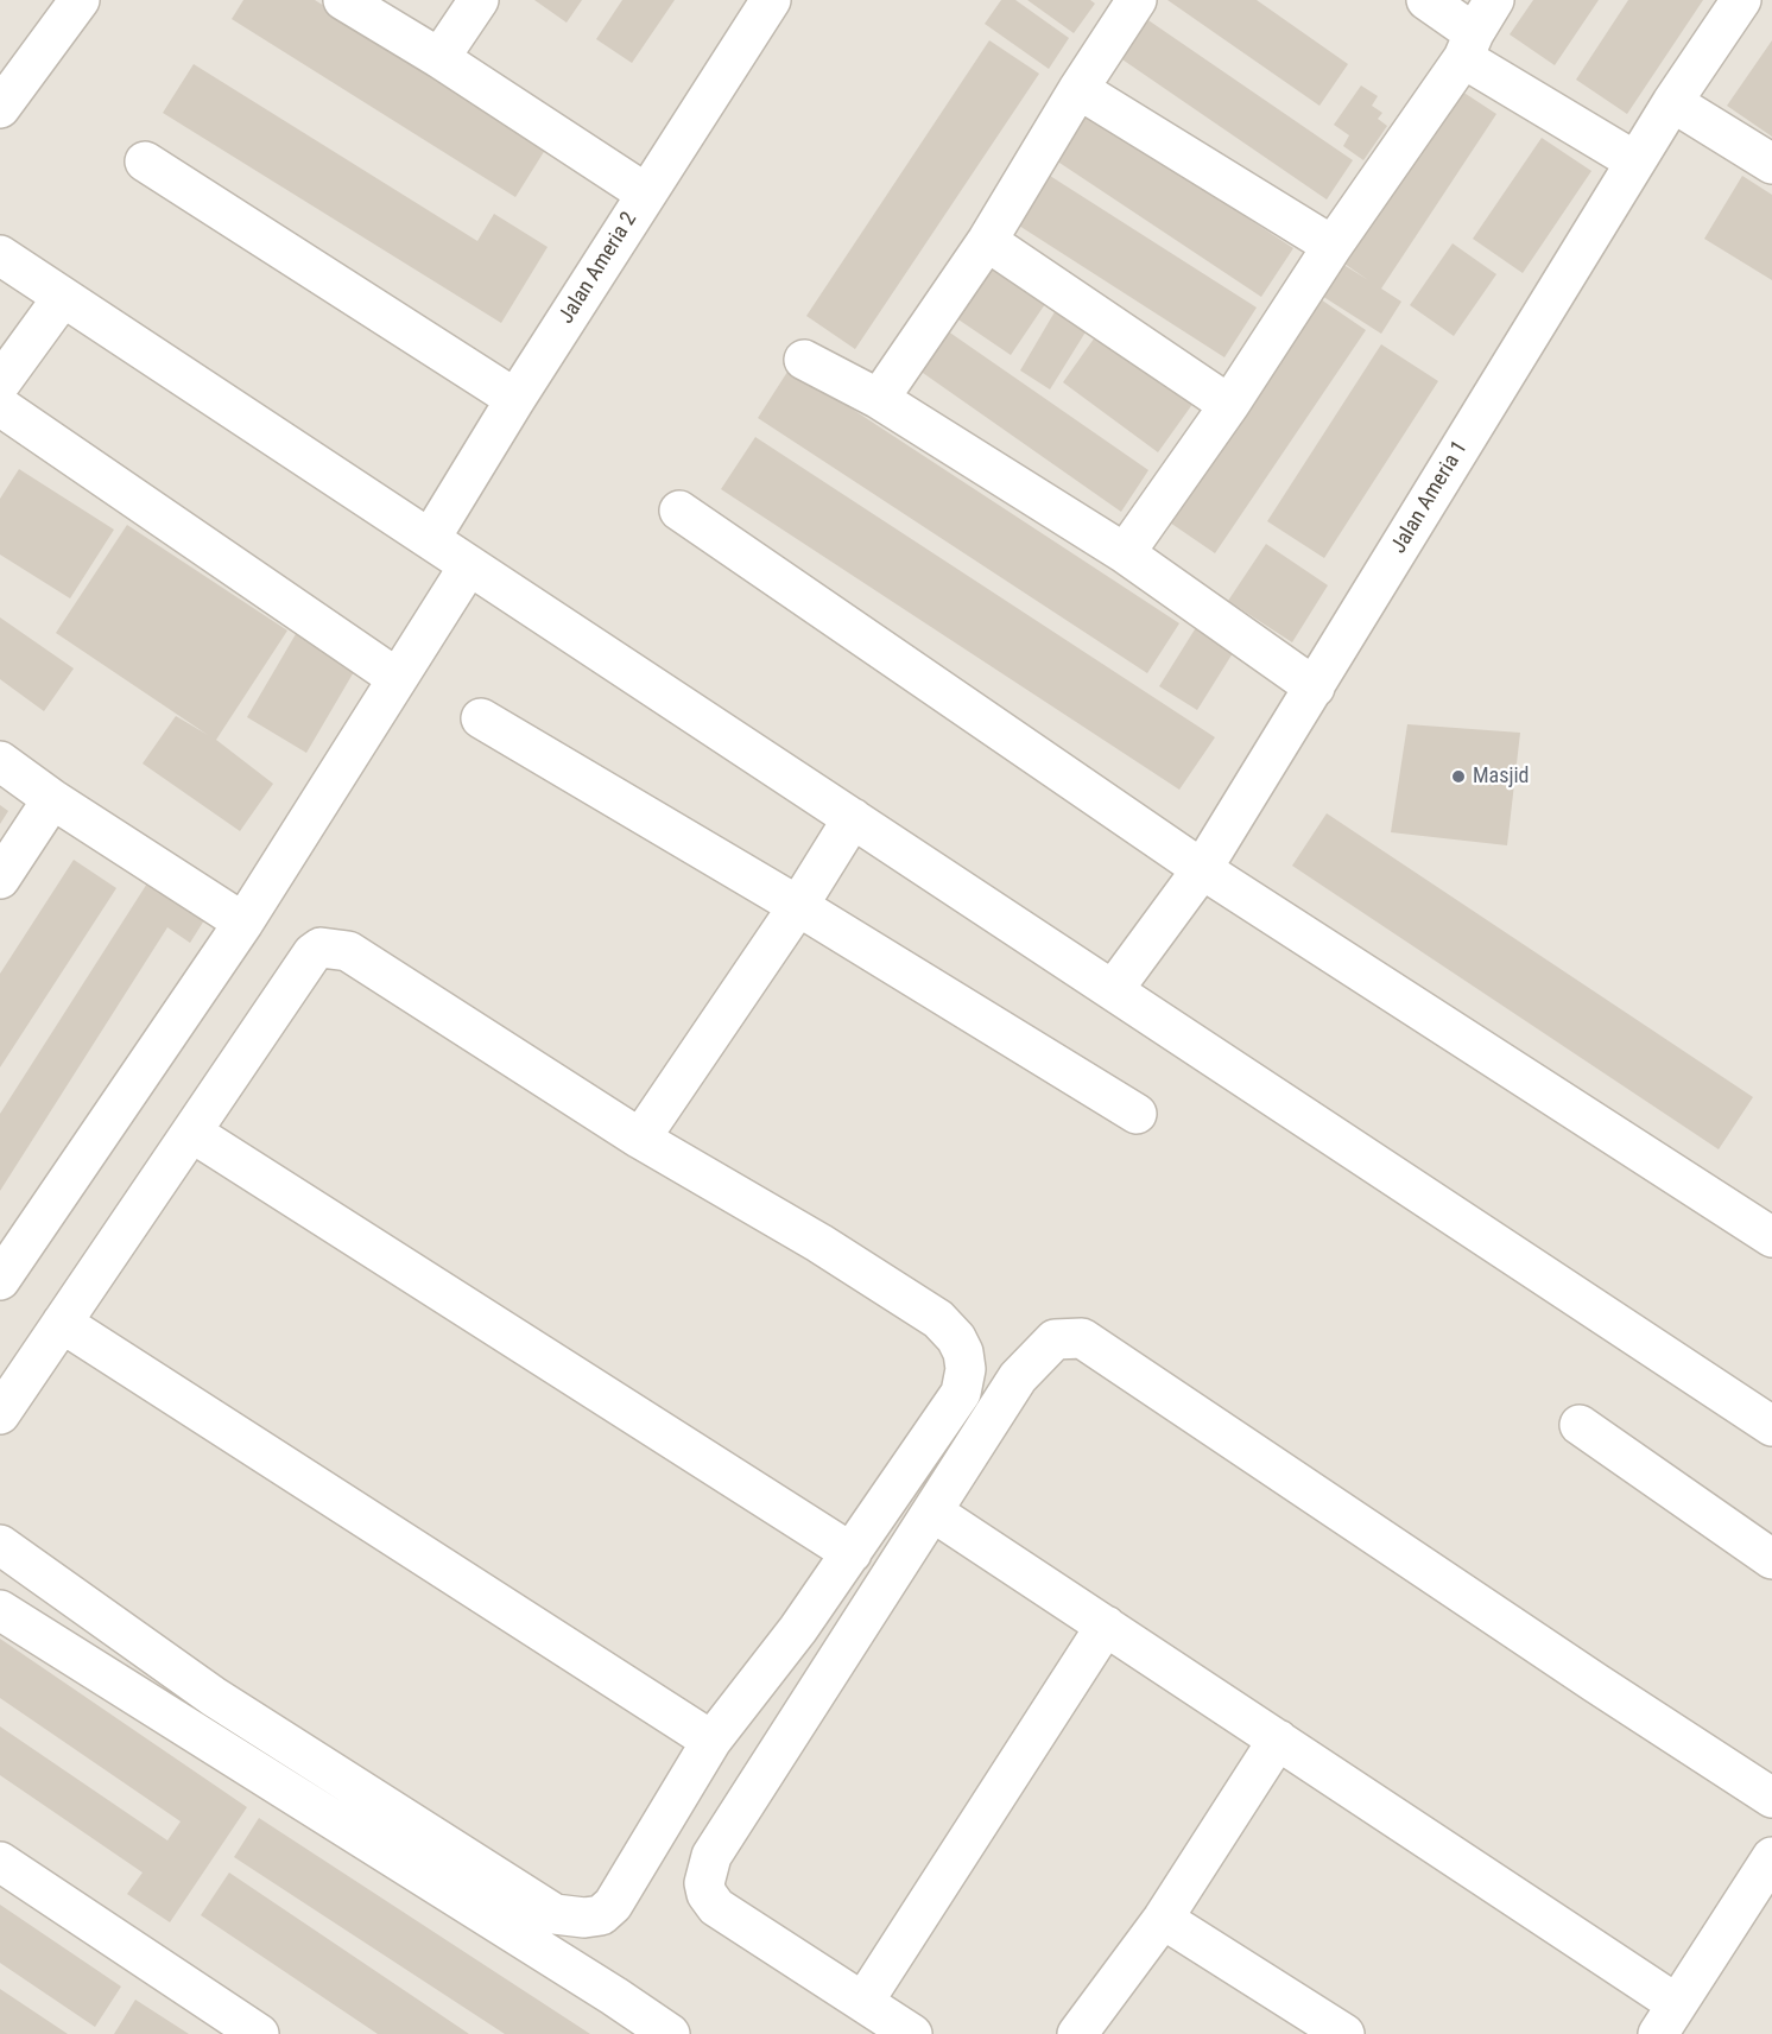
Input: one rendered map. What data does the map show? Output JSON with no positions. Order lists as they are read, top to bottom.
{
  "streets": {
    "street": ["Jalan Ameria 2", "Jalan Ameria 1"]
  },
  "places": ["Masjid"]
}
